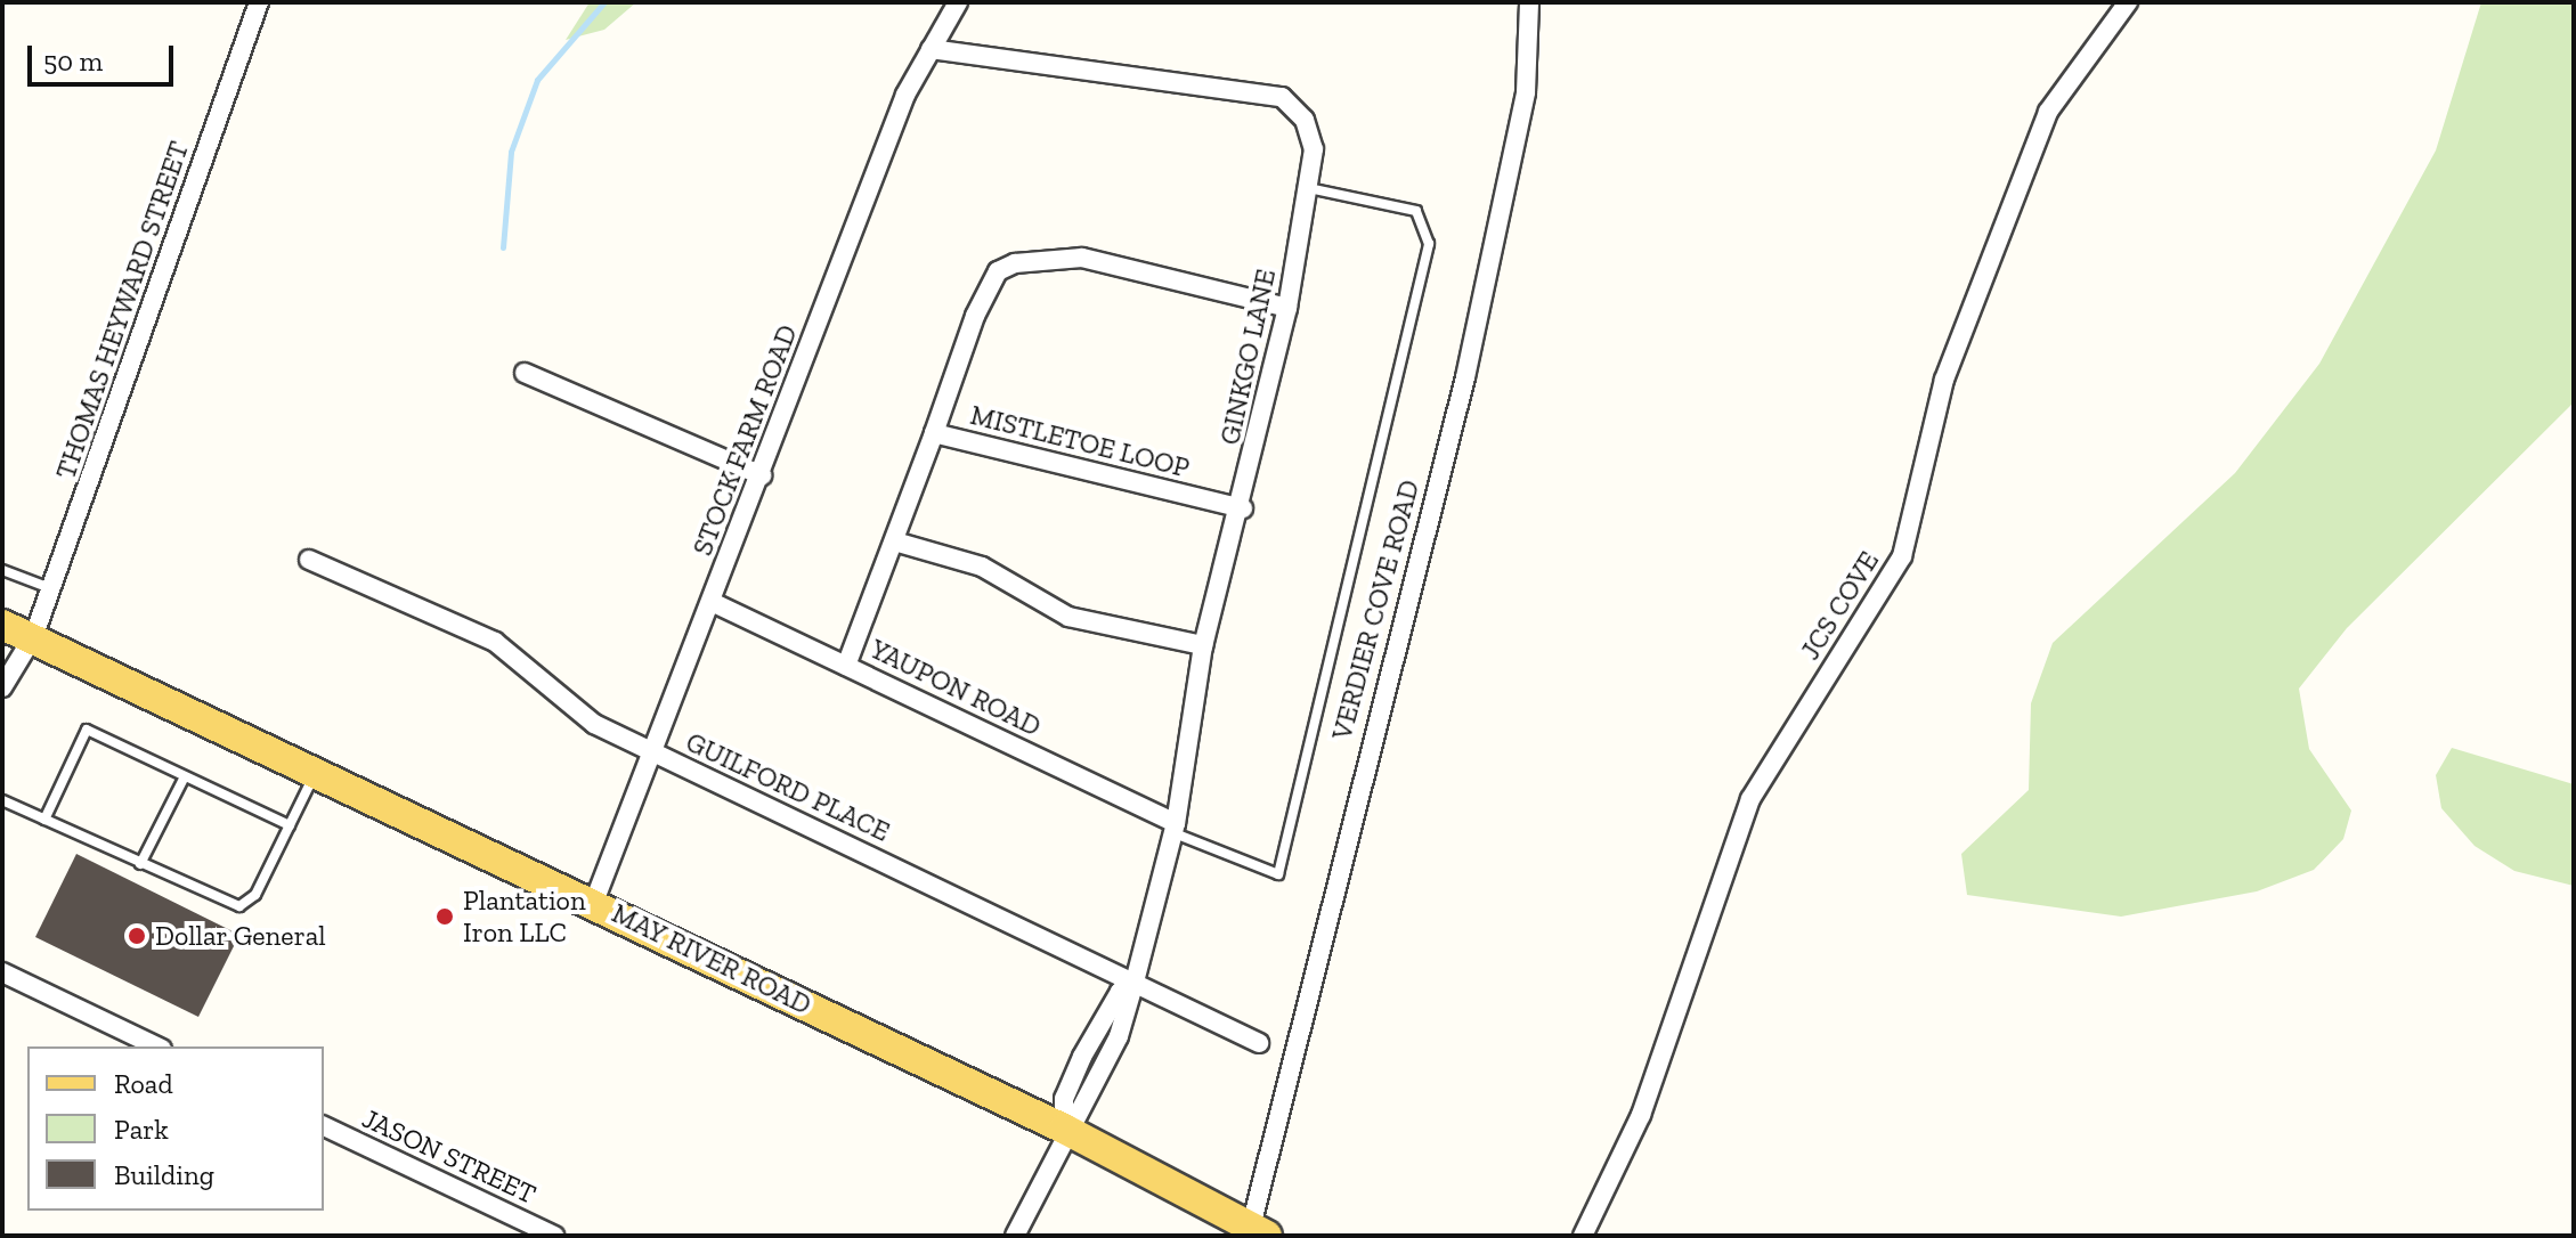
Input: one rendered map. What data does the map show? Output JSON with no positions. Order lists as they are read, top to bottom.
{
  "streets": {
    "main road": ["MAY RIVER ROAD"],
    "street": [
      "THOMAS HEYWARD STREET",
      "GINKGO LANE",
      "STOCK FARM ROAD",
      "MISTLETOE LOOP",
      "JCS COVE",
      "VERDIER COVE ROAD",
      "YAUPON ROAD",
      "GUILFORD PLACE",
      "JASON STREET"
    ]
  },
  "crossings": [
    ["THOMAS HEYWARD STREET", "MAY RIVER ROAD"],
    ["GINKGO LANE", "STOCK FARM ROAD"],
    ["GINKGO LANE", "MISTLETOE LOOP"],
    ["GINKGO LANE", "YAUPON ROAD"],
    ["GINKGO LANE", "GUILFORD PLACE"],
    ["GINKGO LANE", "MAY RIVER ROAD"],
    ["STOCK FARM ROAD", "YAUPON ROAD"],
    ["STOCK FARM ROAD", "GUILFORD PLACE"],
    ["STOCK FARM ROAD", "MAY RIVER ROAD"],
    ["MISTLETOE LOOP", "YAUPON ROAD"],
    ["VERDIER COVE ROAD", "MAY RIVER ROAD"]
  ],
  "places": ["Plantation Iron LLC", "Dollar General"],
  "legend": ["Road", "Park", "Building"],
  "scale_bar": "50 m"
}
